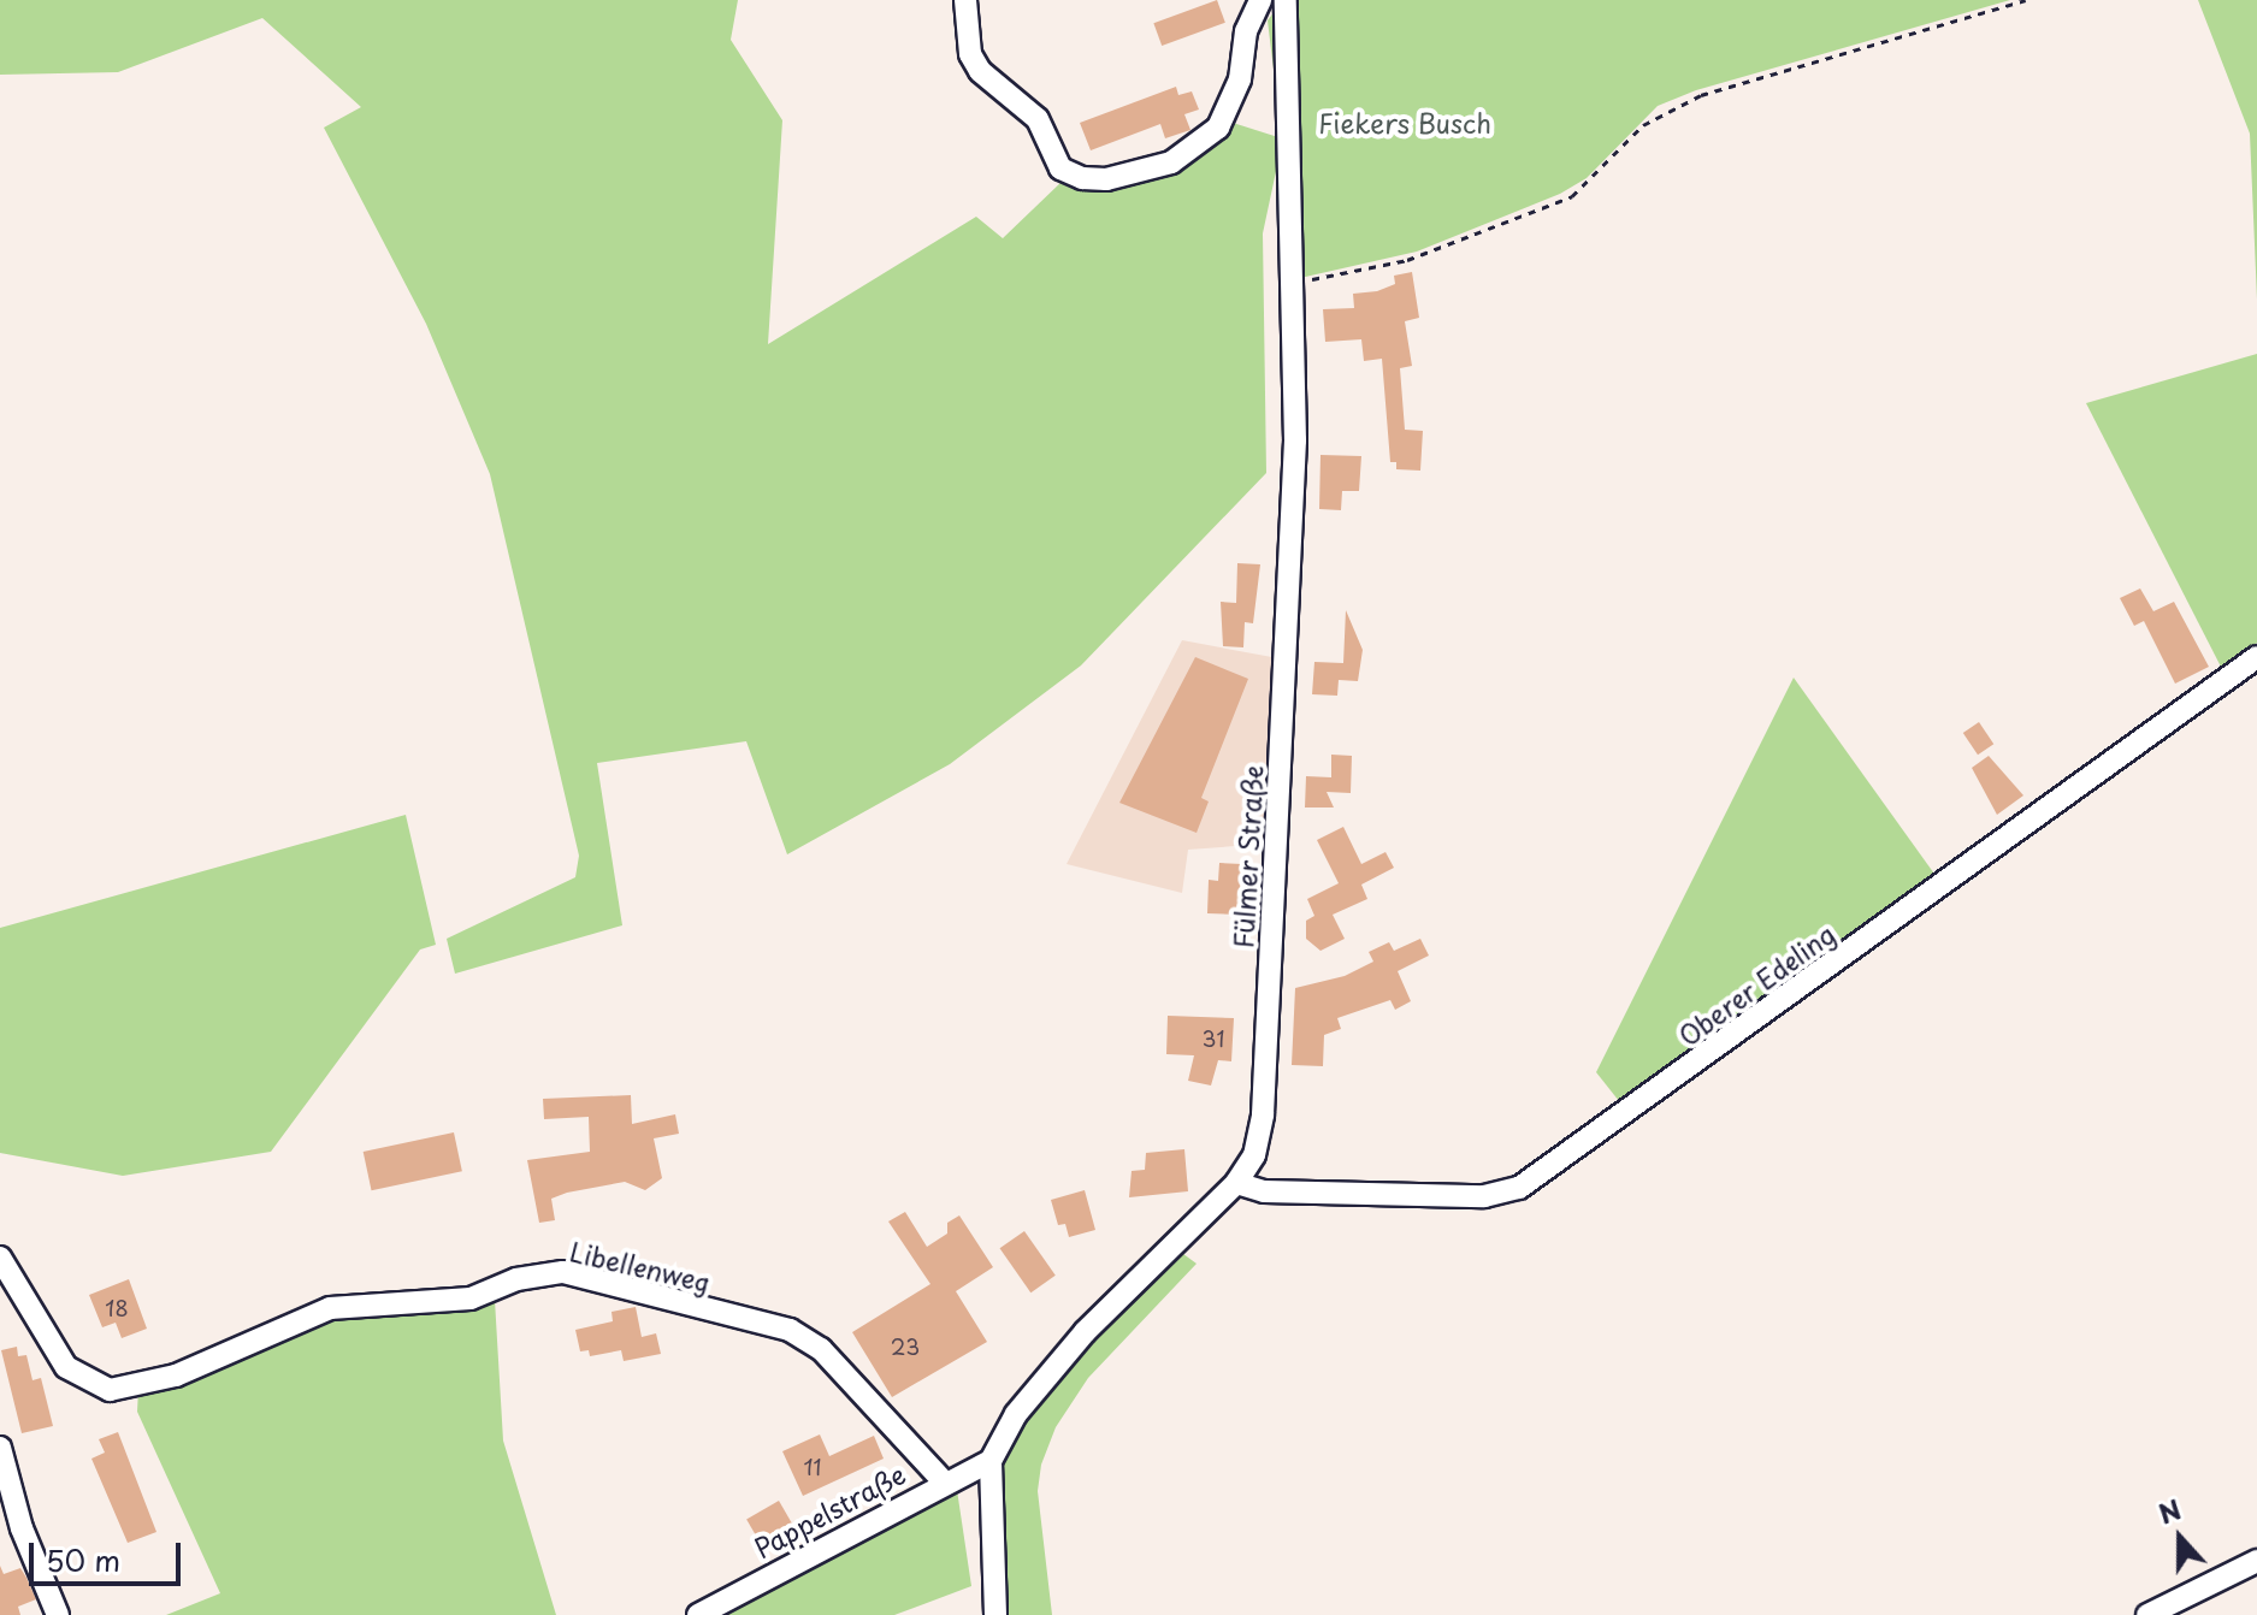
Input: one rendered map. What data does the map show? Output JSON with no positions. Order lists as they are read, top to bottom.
{
  "streets": {
    "street": [
      "Fülmer Straße",
      "Oberer Edeling",
      "Libellenweg",
      "Pappelstraße"
    ]
  },
  "crossings": [
    ["Fülmer Straße", "Oberer Edeling"],
    ["Fülmer Straße", "Pappelstraße"],
    ["Libellenweg", "Pappelstraße"]
  ],
  "parks": ["Fiekers Busch"],
  "house_numbers": [
    "31",
    "18",
    "23",
    "11"
  ],
  "scale_bar": "50 m",
  "north": "top"
}
